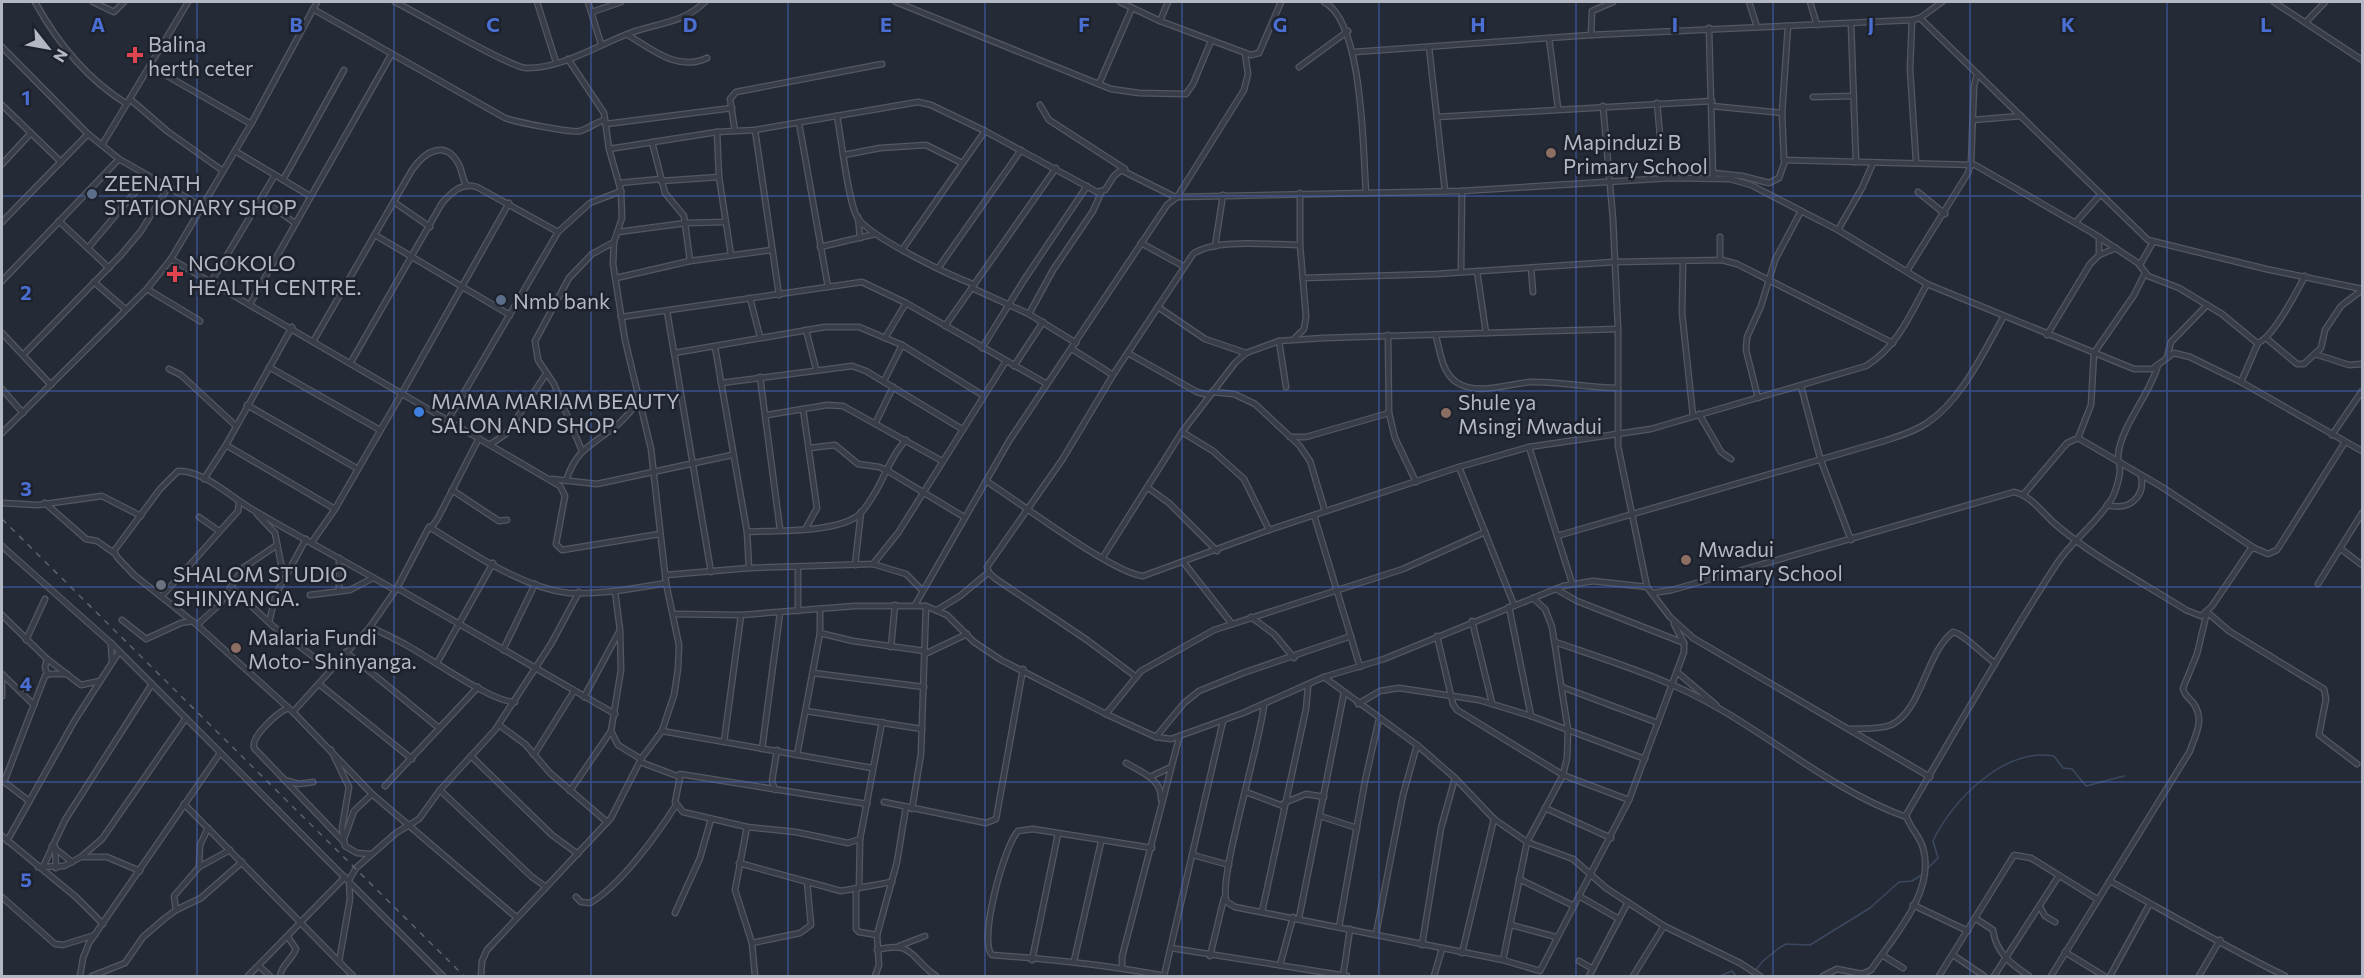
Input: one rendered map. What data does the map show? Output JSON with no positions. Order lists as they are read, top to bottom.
{
  "places": {
    "health": ["Balina herth ceter", "NGOKOLO HEALTH CENTRE."],
    "other": [
      "Mapinduzi B Primary School",
      "ZEENATH STATIONARY SHOP",
      "Nmb bank",
      "MAMA MARIAM BEAUTY SALON AND SHOP.",
      "Shule ya Msingi Mwadui",
      "Mwadui Primary School",
      "SHALOM STUDIO SHINYANGA.",
      "Malaria Fundi Moto- Shinyanga."
    ]
  },
  "north": "bottom right",
  "grid": {
    "columns": [
      "A",
      "B",
      "C",
      "D",
      "E",
      "F",
      "G",
      "H",
      "I",
      "J",
      "K",
      "L"
    ],
    "rows": [
      "1",
      "2",
      "3",
      "4",
      "5"
    ]
  }
}
